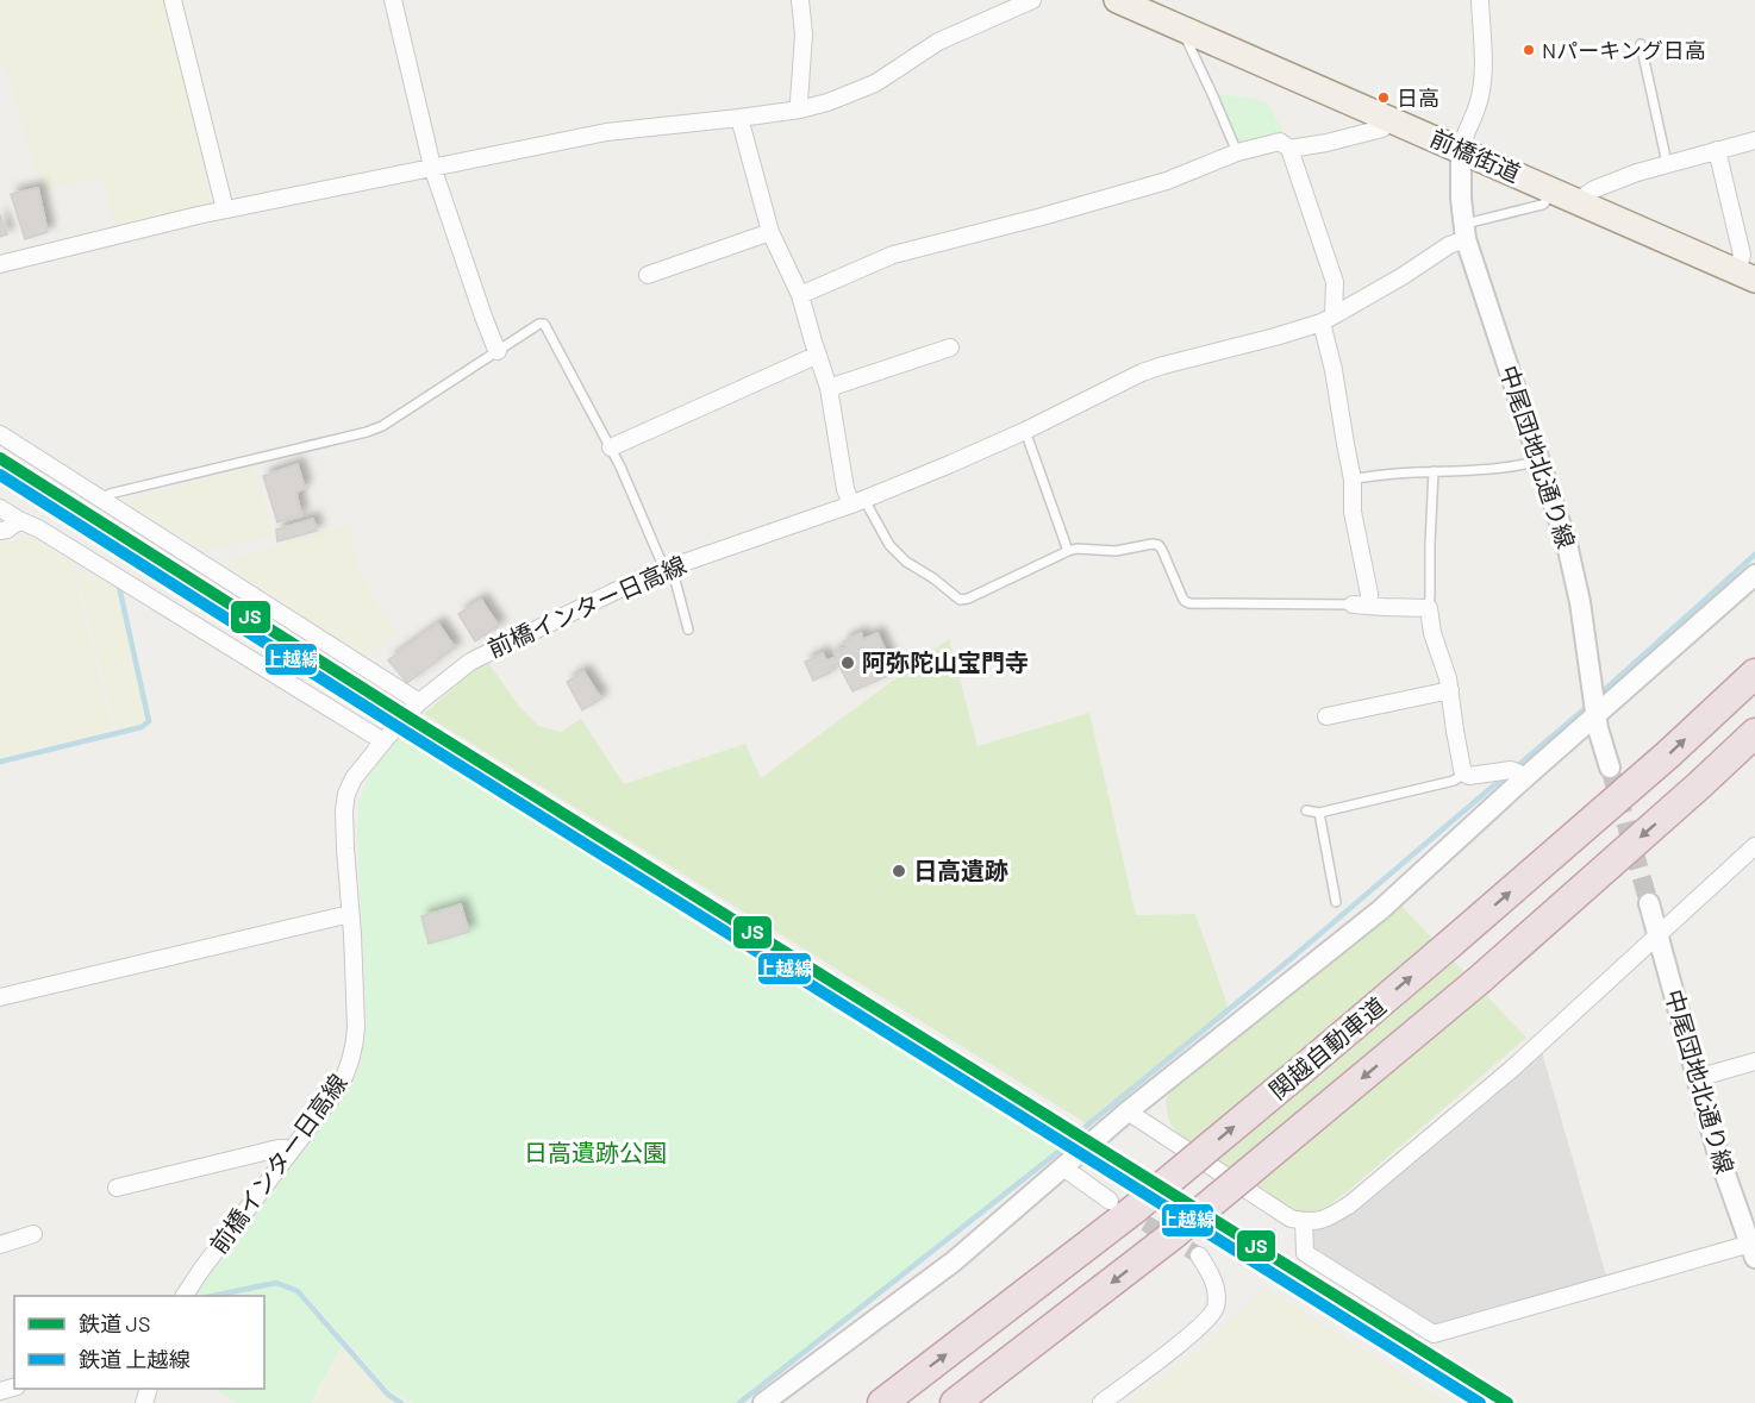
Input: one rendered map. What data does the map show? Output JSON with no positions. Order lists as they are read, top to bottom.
{
  "streets": {
    "highway": ["関越自動車道"],
    "main road": ["前橋街道"],
    "street": ["中尾団地北通り線", "前橋インター日高線"]
  },
  "crossings": [
    ["前橋街道", "中尾団地北通り線"],
    ["中尾団地北通り線", "前橋インター日高線"]
  ],
  "parks": ["日高遺跡公園"],
  "places": [
    "Nパーキング日高",
    "日高",
    "阿弥陀山宝門寺",
    "日高遺跡"
  ],
  "lines": ["rail line JS", "rail line 上越線"],
  "legend": ["鉄道 JS", "鉄道 上越線"]
}
